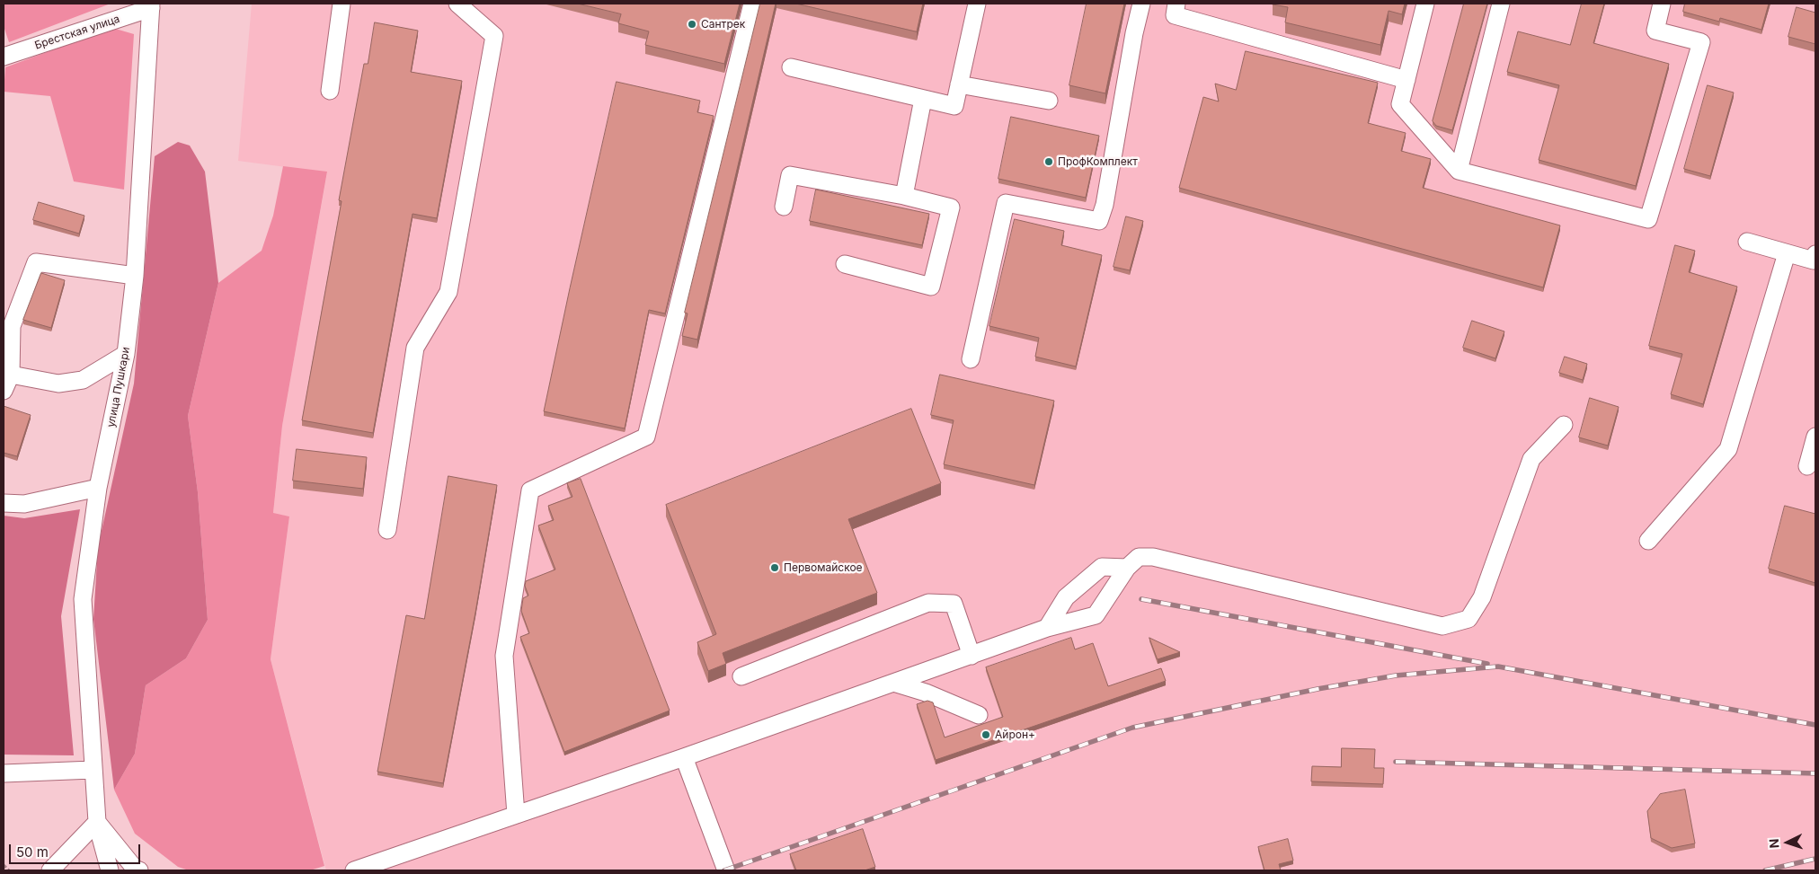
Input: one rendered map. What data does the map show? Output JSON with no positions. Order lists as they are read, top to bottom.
{
  "streets": {
    "street": ["Брестская улица", "улица Пушкари"]
  },
  "crossings": [
    ["Брестская улица", "улица Пушкари"]
  ],
  "places": [
    "Сантрек",
    "ПрофКомплект",
    "Первомайское",
    "Айрон+"
  ],
  "scale_bar": "50 m",
  "north": "left"
}
